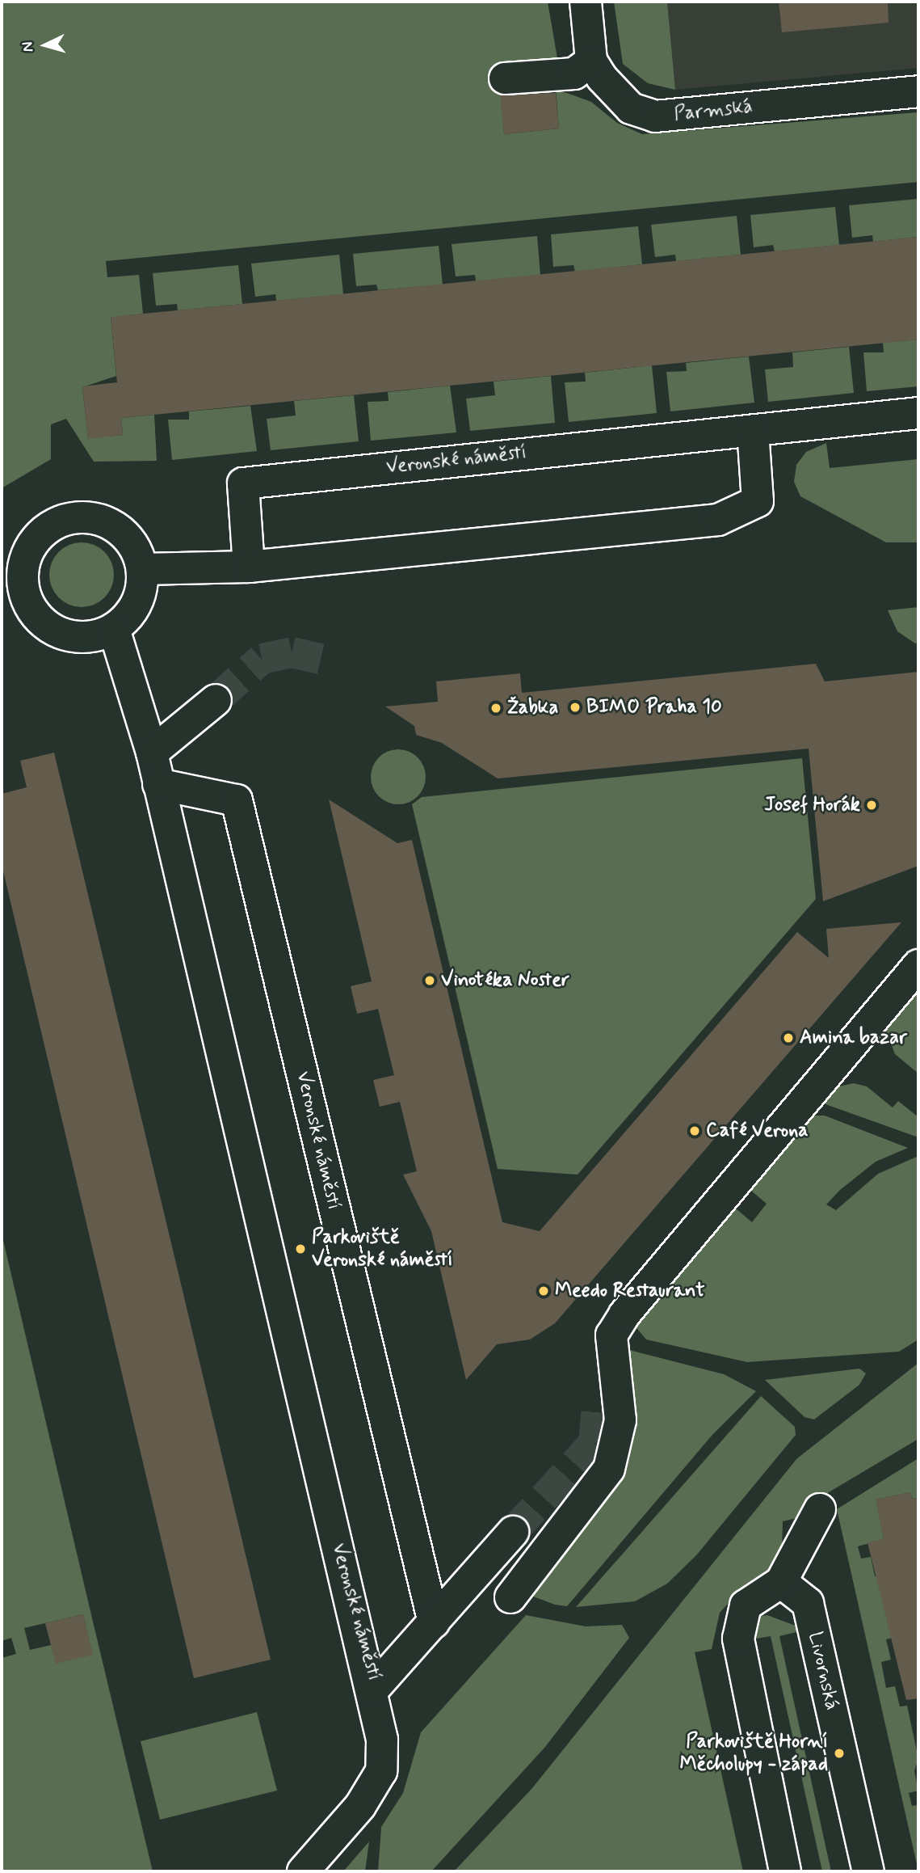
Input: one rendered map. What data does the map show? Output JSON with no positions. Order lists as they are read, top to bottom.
{
  "streets": {
    "street": ["Parmská", "Veronské náměstí", "Livornská"]
  },
  "places": [
    "BIMO Praha 10",
    "Žabka",
    "Josef Horák",
    "Vinotéka Noster",
    "Amina bazar",
    "Café Verona",
    "Parkoviště Veronské náměstí",
    "Meedo Restaurant",
    "Parkoviště Horní Měcholupy - západ"
  ],
  "north": "left"
}
